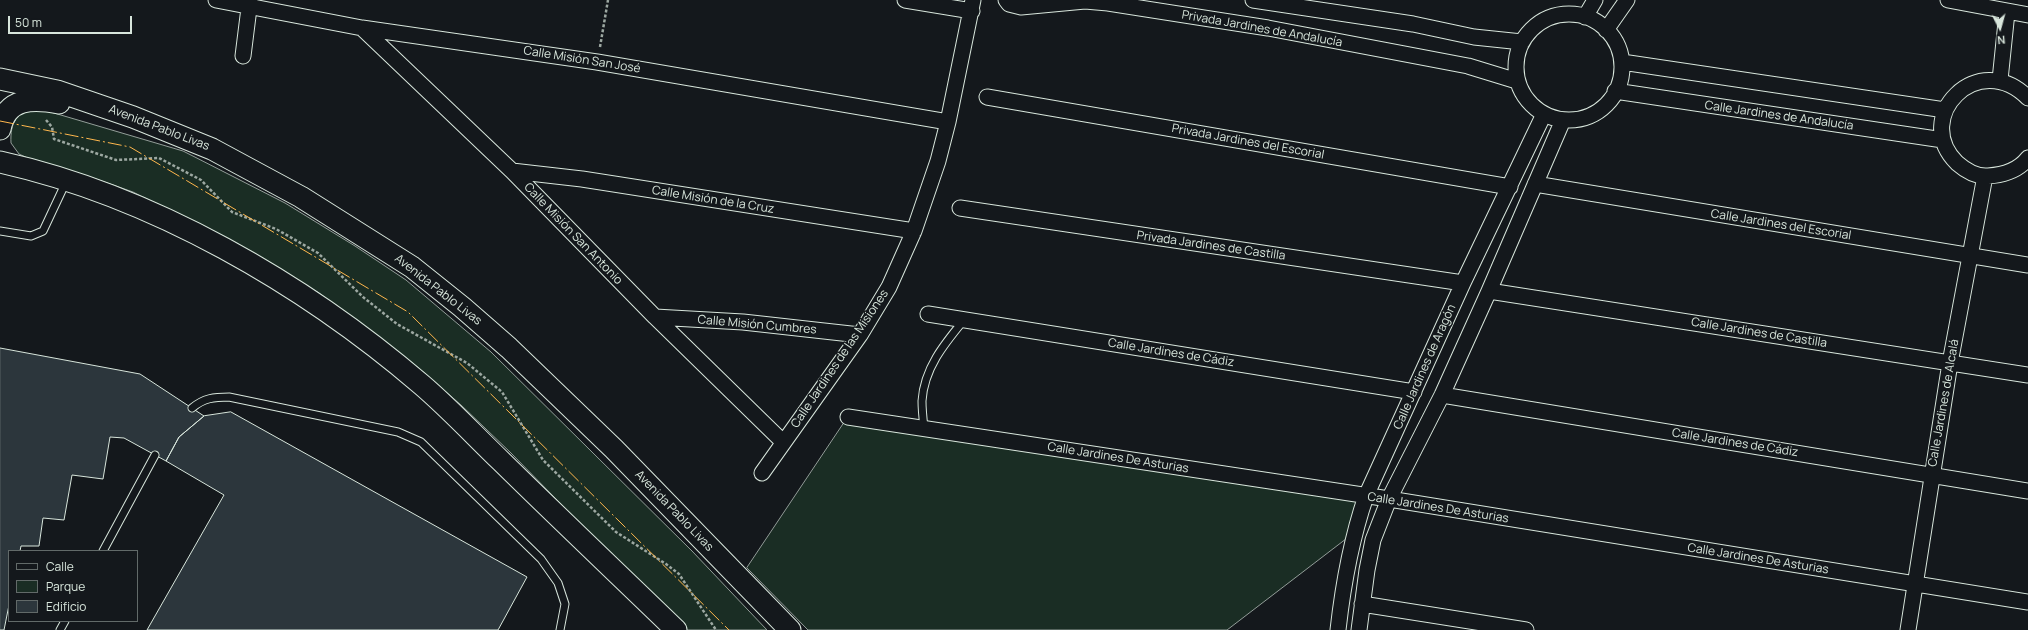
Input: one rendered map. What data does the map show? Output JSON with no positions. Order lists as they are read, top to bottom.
{
  "streets": {
    "main road": ["Avenida Pablo Livas"],
    "street": [
      "Privada Jardines de Andalucía",
      "Calle Misión San José",
      "Calle Jardines de Andalucía",
      "Privada Jardines del Escorial",
      "Calle Misión de la Cruz",
      "Calle Jardines del Escorial",
      "Calle Misión San Antonio",
      "Privada Jardines de Castilla",
      "Calle Misión Cumbres",
      "Calle Jardines de Castilla",
      "Calle Jardines de Cádiz",
      "Calle Jardines de las Misiones",
      "Calle Jardines de Aragón",
      "Calle Jardines de Alcalá",
      "Calle Jardines De Asturias"
    ]
  },
  "crossings": [
    ["Privada Jardines de Andalucía", "Calle Jardines de Andalucía"],
    ["Privada Jardines de Andalucía", "Calle Jardines de Aragón"],
    ["Calle Misión San José", "Calle Misión San Antonio"],
    ["Calle Misión San José", "Calle Jardines de las Misiones"],
    ["Calle Jardines de Andalucía", "Calle Jardines de Aragón"],
    ["Privada Jardines del Escorial", "Calle Jardines de Aragón"],
    ["Calle Misión de la Cruz", "Calle Misión San Antonio"],
    ["Calle Misión de la Cruz", "Calle Jardines de las Misiones"],
    ["Calle Jardines del Escorial", "Calle Jardines de Aragón"],
    ["Calle Jardines del Escorial", "Calle Jardines de Alcalá"],
    ["Calle Misión San Antonio", "Calle Misión Cumbres"],
    ["Calle Misión San Antonio", "Calle Jardines de las Misiones"],
    ["Privada Jardines de Castilla", "Calle Jardines de Aragón"],
    ["Calle Misión Cumbres", "Calle Jardines de las Misiones"],
    ["Calle Jardines de Castilla", "Calle Jardines de Aragón"],
    ["Calle Jardines de Castilla", "Calle Jardines de Alcalá"],
    ["Calle Jardines de Cádiz", "Calle Jardines de Aragón"],
    ["Calle Jardines de Cádiz", "Calle Jardines de Alcalá"],
    ["Calle Jardines de Aragón", "Calle Jardines De Asturias"],
    ["Calle Jardines de Alcalá", "Calle Jardines De Asturias"]
  ],
  "legend": ["Calle", "Parque", "Edificio"],
  "scale_bar": "50 m",
  "north": "bottom"
}
